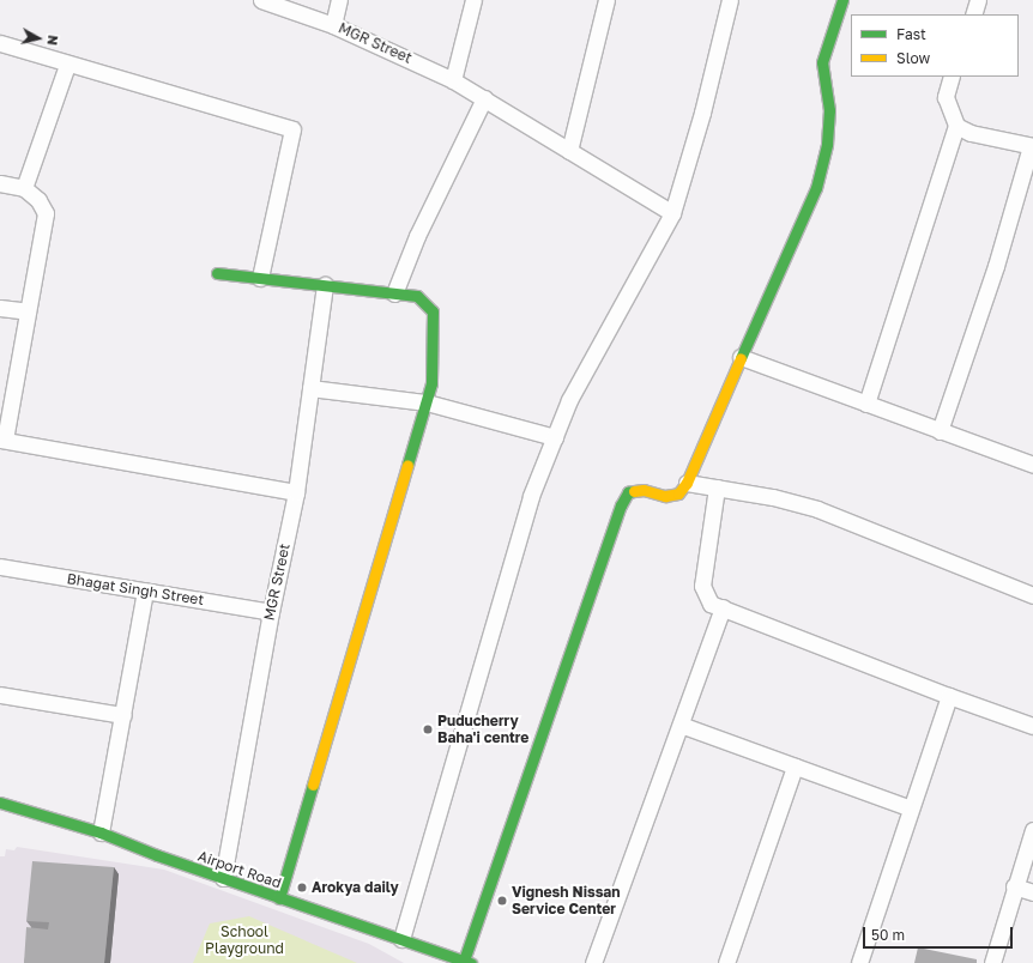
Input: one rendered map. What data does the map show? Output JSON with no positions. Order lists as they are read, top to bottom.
{
  "streets": {
    "street": ["MGR Street", "Bhagat Singh Street", "Airport Road"]
  },
  "crossings": [
    ["MGR Street", "Bhagat Singh Street"],
    ["MGR Street", "Airport Road"]
  ],
  "parks": ["School Playground"],
  "places": ["Puducherry Baha'i centre", "Arokya daily", "Vignesh Nissan Service Center"],
  "legend": ["Fast", "Slow"],
  "scale_bar": "50 m",
  "north": "right"
}
